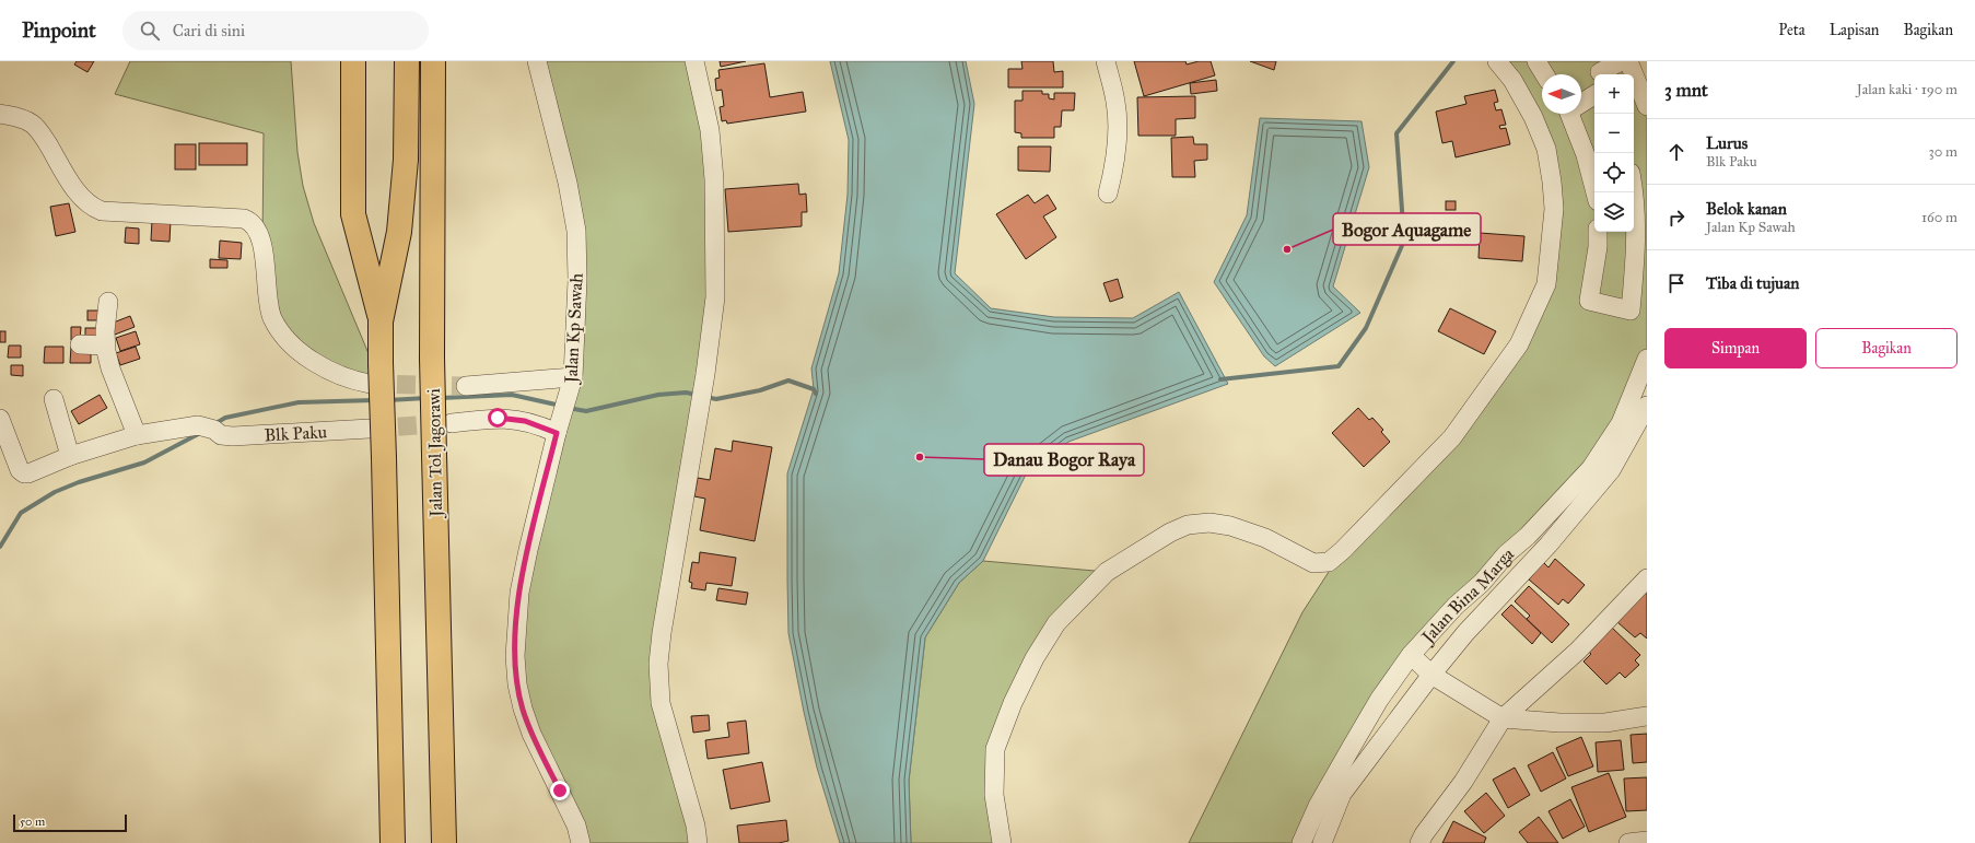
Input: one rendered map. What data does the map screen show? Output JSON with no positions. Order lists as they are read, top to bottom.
{
  "streets": {
    "highway": ["Jalan Tol Jagorawi"],
    "street": ["Jalan Kp Sawah", "Blk Paku", "Jalan Bina Marga"]
  },
  "places": ["Bogor Aquagame", "Danau Bogor Raya"],
  "scale_bar": "50 m",
  "north": "left",
  "page": {
    "header": "Pinpoint",
    "search": "Cari di sini",
    "nav": ["Peta", "Lapisan", "Bagikan"],
    "heading": ["3 mnt", "Jalan kaki · 190 m"],
    "map_buttons": ["+", "−"],
    "list": [
      ["Lurus", "Blk Paku", "30 m"],
      ["Belok kanan", "Jalan Kp Sawah", "160 m"],
      "Tiba di tujuan"
    ],
    "buttons": ["Simpan", "Bagikan"],
    "scale": "50 m"
  }
}
